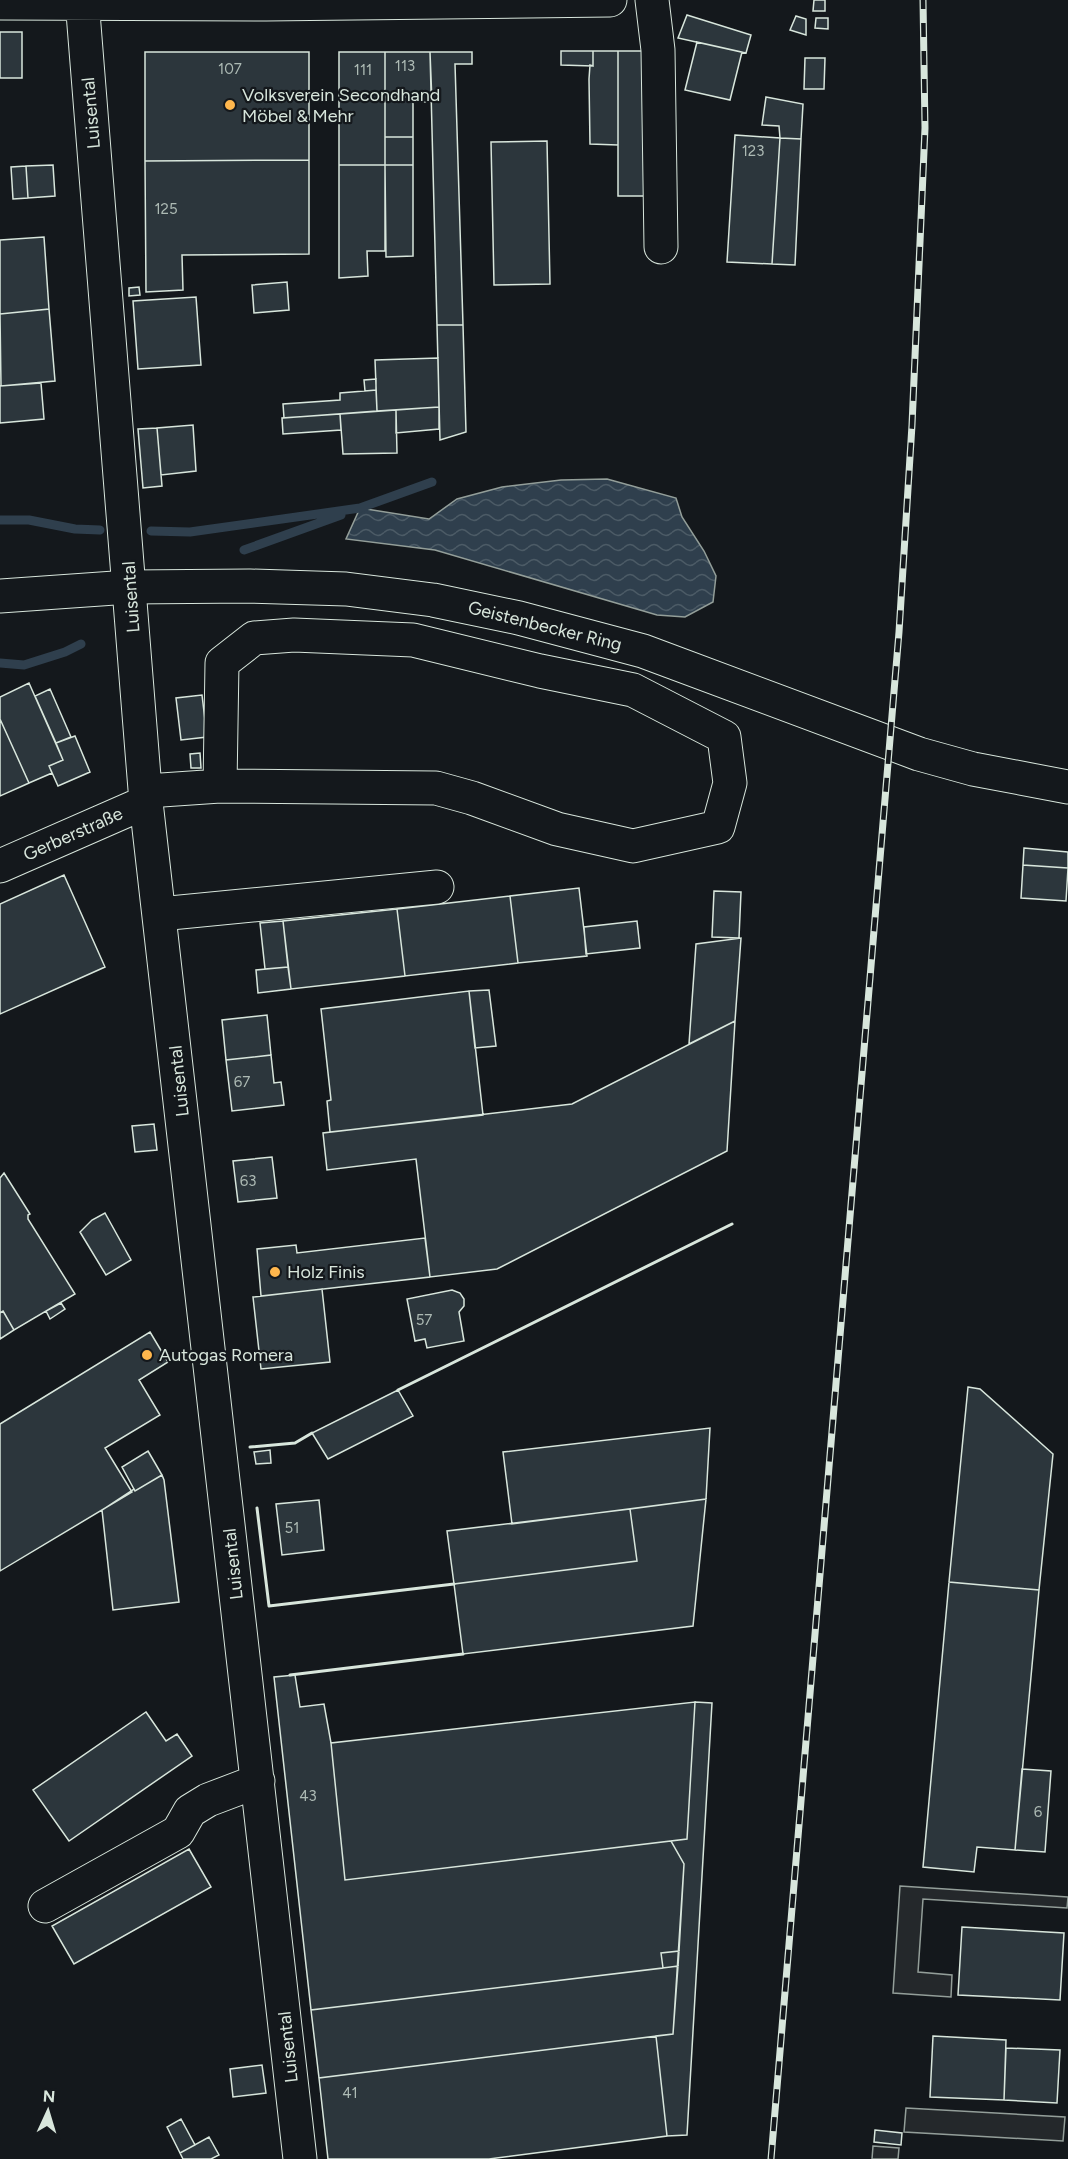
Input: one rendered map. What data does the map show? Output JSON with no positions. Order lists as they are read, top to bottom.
{
  "streets": {
    "street": ["Luisental", "Geistenbecker Ring", "Gerberstraße"]
  },
  "crossings": [
    ["Luisental", "Geistenbecker Ring"],
    ["Luisental", "Gerberstraße"]
  ],
  "places": ["Volksverein Secondhand Möbel & Mehr", "Holz Finis", "Autogas Romera"],
  "house_numbers": [
    "113",
    "107",
    "111",
    "123",
    "125",
    "67",
    "63",
    "57",
    "51",
    "43",
    "6",
    "41"
  ],
  "north": "top"
}
